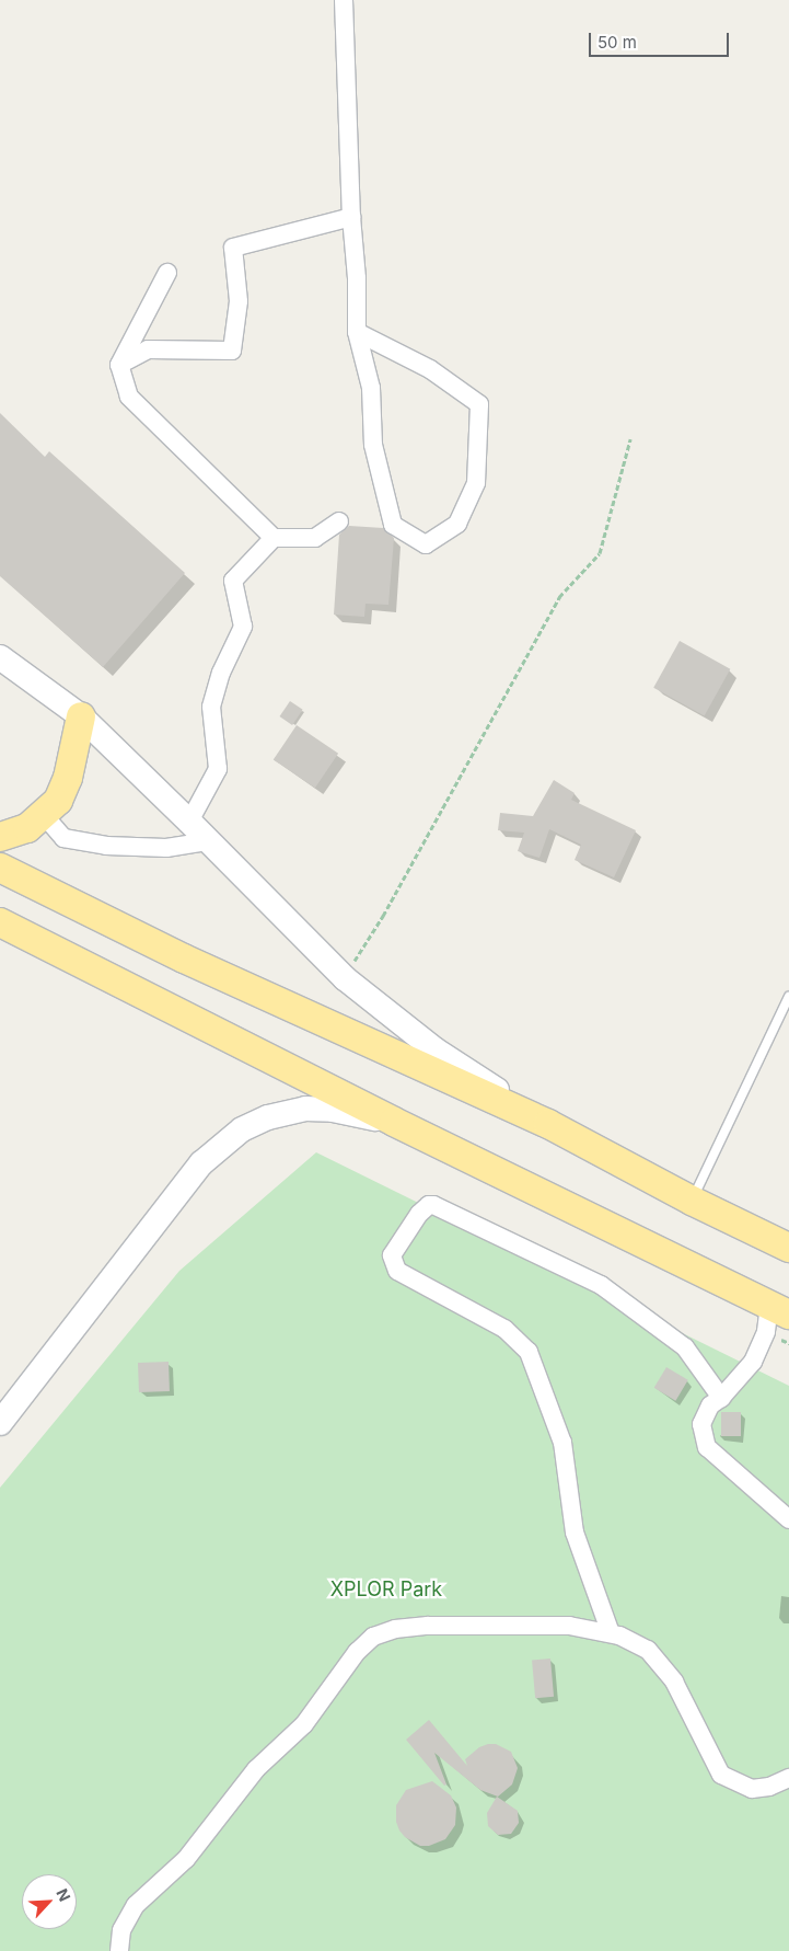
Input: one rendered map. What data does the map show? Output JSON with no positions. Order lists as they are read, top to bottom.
{
  "parks": ["XPLOR Park"],
  "scale_bar": "50 m",
  "north": "top right"
}
